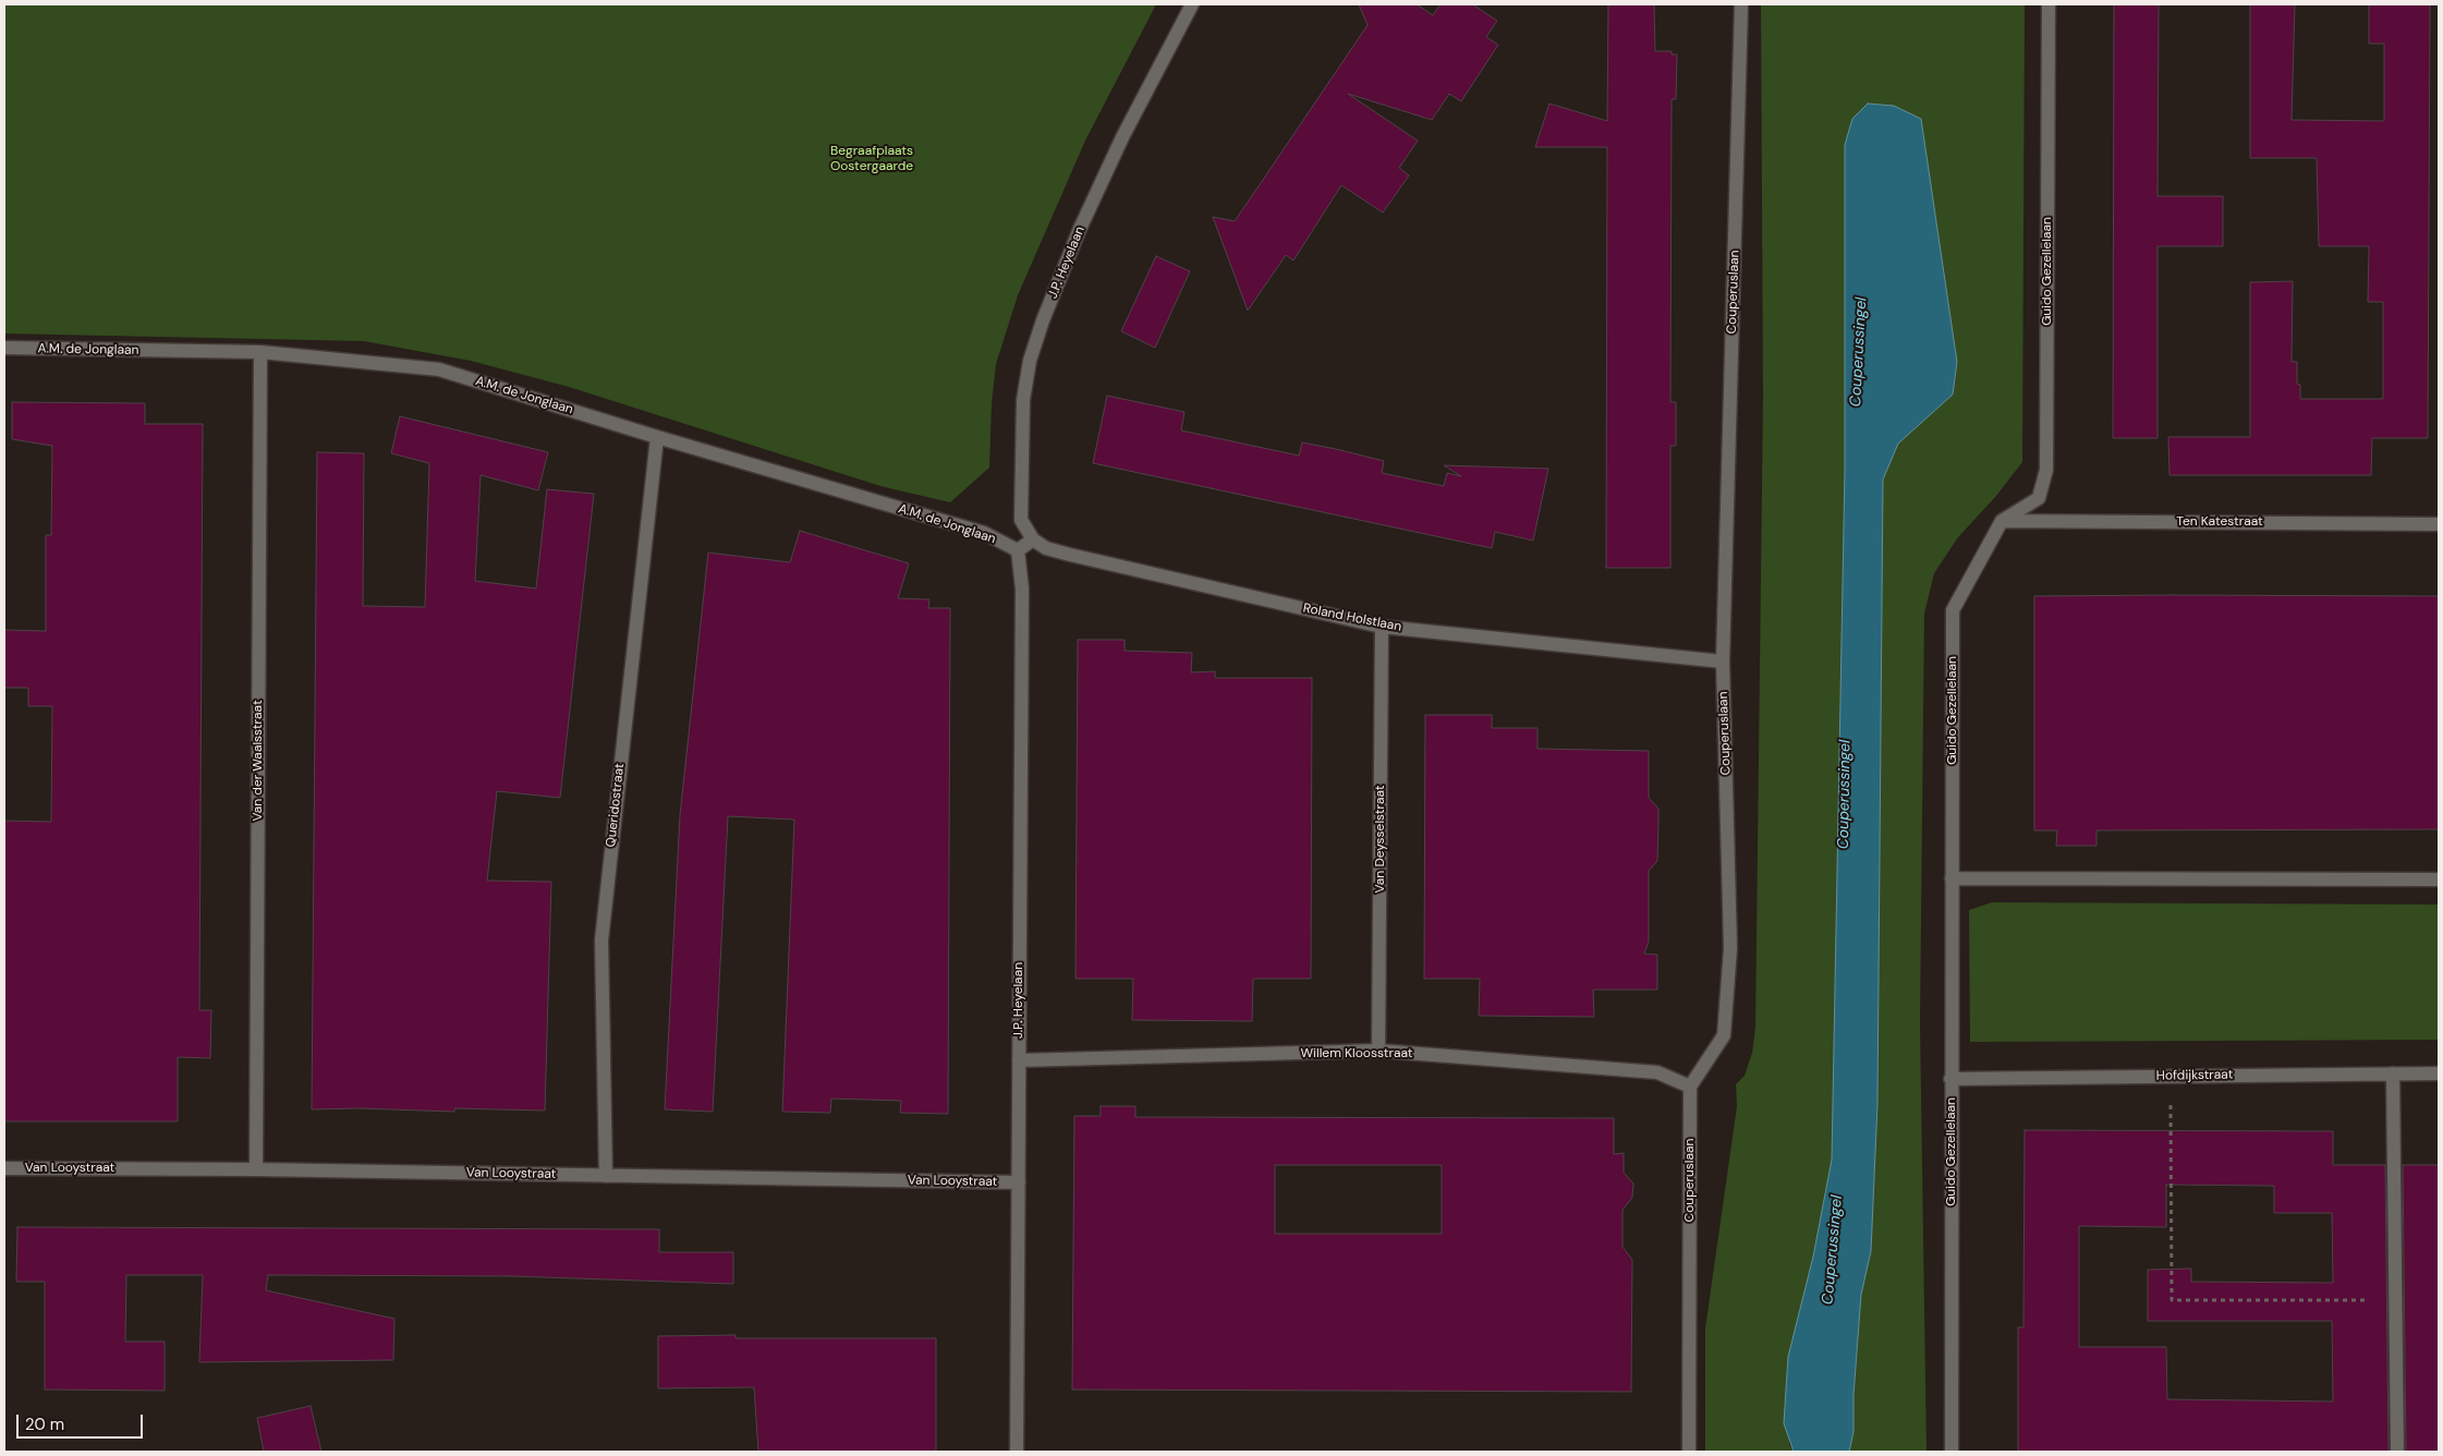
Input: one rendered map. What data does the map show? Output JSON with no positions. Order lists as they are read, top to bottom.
{
  "streets": {
    "street": [
      "J.P. Heyelaan",
      "Guido Gezellelaan",
      "Couperuslaan",
      "A.M. de Jonglaan",
      "Ten Katestraat",
      "Roland Holstlaan",
      "Van der Waalsstraat",
      "Queridostraat",
      "Van Deysselstraat",
      "Willem Kloosstraat",
      "Hofdijkstraat",
      "Van Looystraat"
    ]
  },
  "crossings": [
    ["J.P. Heyelaan", "A.M. de Jonglaan"],
    ["J.P. Heyelaan", "Roland Holstlaan"],
    ["J.P. Heyelaan", "Willem Kloosstraat"],
    ["J.P. Heyelaan", "Van Looystraat"],
    ["Guido Gezellelaan", "Ten Katestraat"],
    ["Guido Gezellelaan", "Hofdijkstraat"],
    ["Couperuslaan", "Roland Holstlaan"],
    ["Couperuslaan", "Willem Kloosstraat"],
    ["A.M. de Jonglaan", "Roland Holstlaan"],
    ["A.M. de Jonglaan", "Van der Waalsstraat"],
    ["A.M. de Jonglaan", "Queridostraat"],
    ["Roland Holstlaan", "Van Deysselstraat"],
    ["Van der Waalsstraat", "Van Looystraat"],
    ["Queridostraat", "Van Looystraat"],
    ["Van Deysselstraat", "Willem Kloosstraat"]
  ],
  "water": ["Couperussingel"],
  "parks": ["Begraafplaats Oostergaarde"],
  "scale_bar": "20 m"
}
